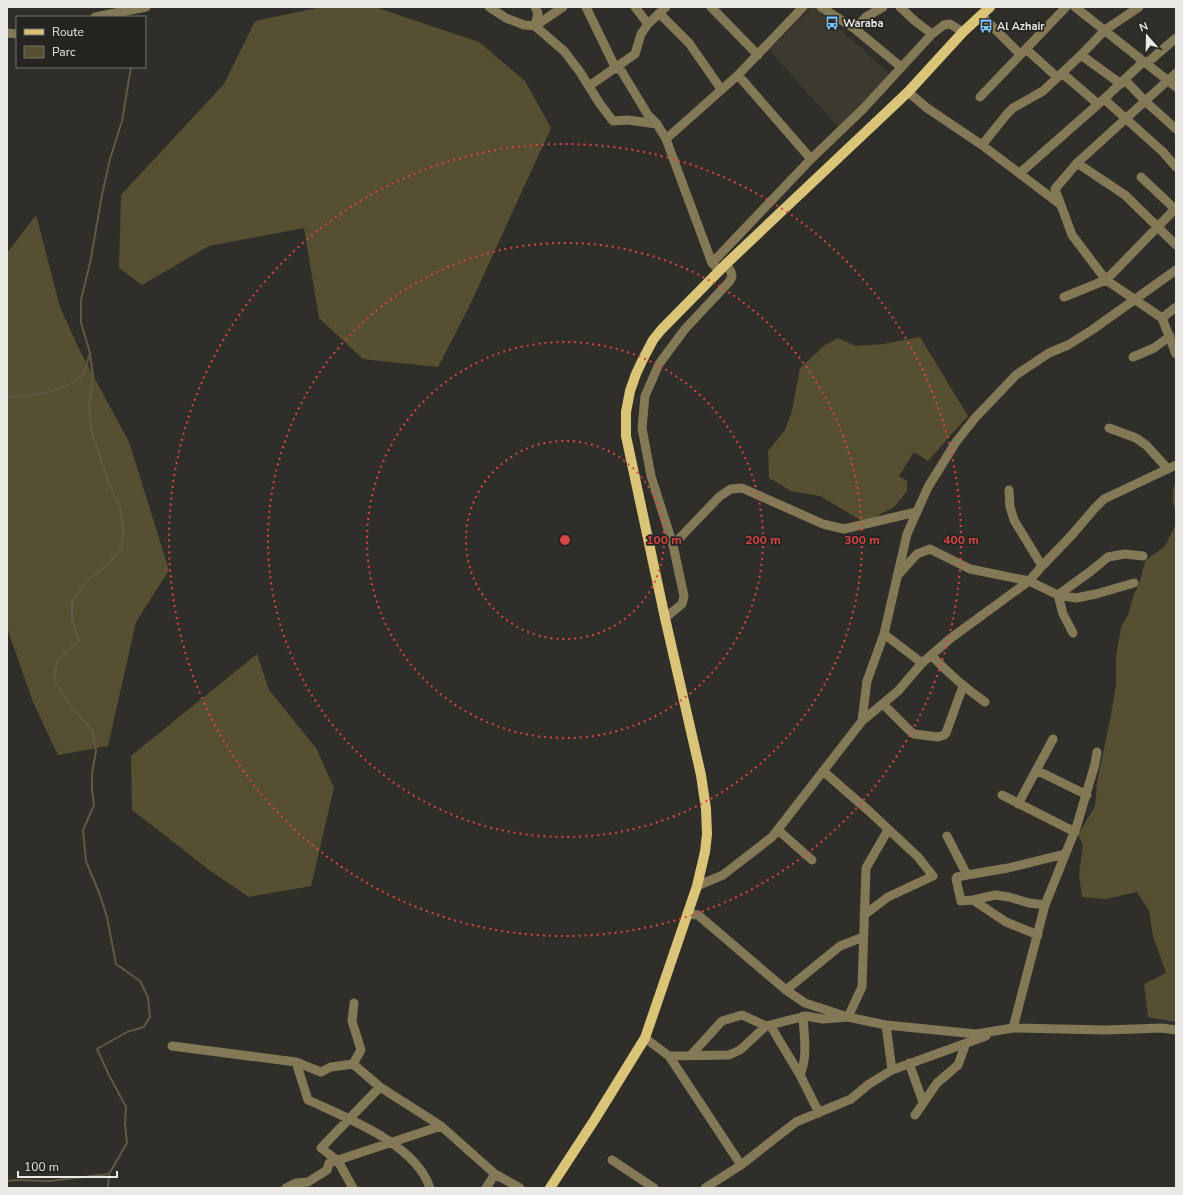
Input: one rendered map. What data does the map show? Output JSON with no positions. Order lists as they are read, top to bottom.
{
  "places": {
    "bus stop": ["Waraba", "Al Azhair"]
  },
  "legend": ["Route", "Parc"],
  "scale_bar": "100 m",
  "north": "top",
  "rings": [
    "100 m",
    "200 m",
    "300 m",
    "400 m"
  ]
}
